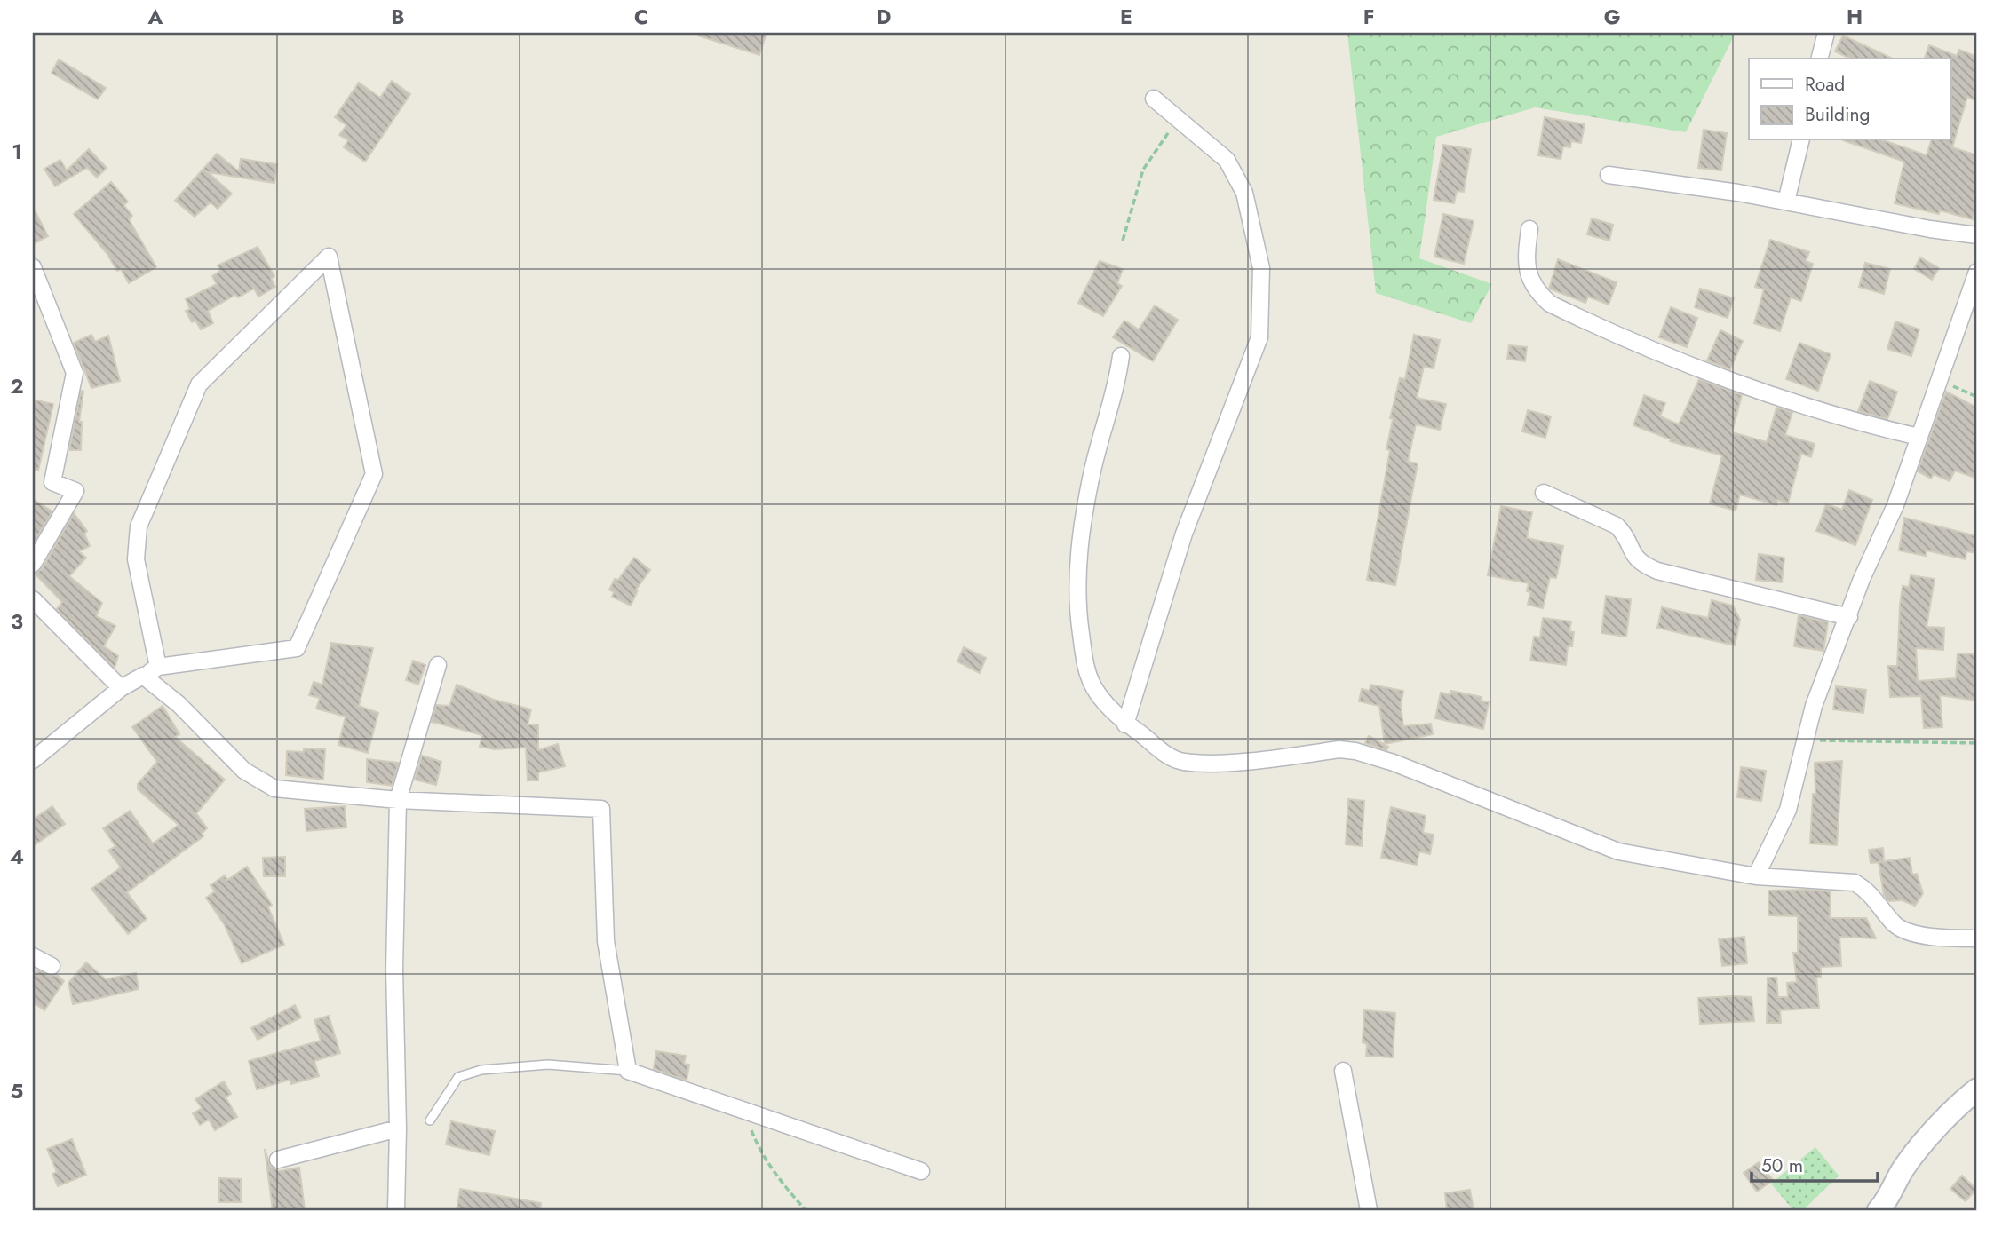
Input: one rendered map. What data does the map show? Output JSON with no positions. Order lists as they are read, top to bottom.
{
  "legend": ["Road", "Building"],
  "scale_bar": "50 m",
  "grid": {
    "columns": [
      "A",
      "B",
      "C",
      "D",
      "E",
      "F",
      "G",
      "H"
    ],
    "rows": [
      "1",
      "2",
      "3",
      "4",
      "5"
    ]
  }
}
